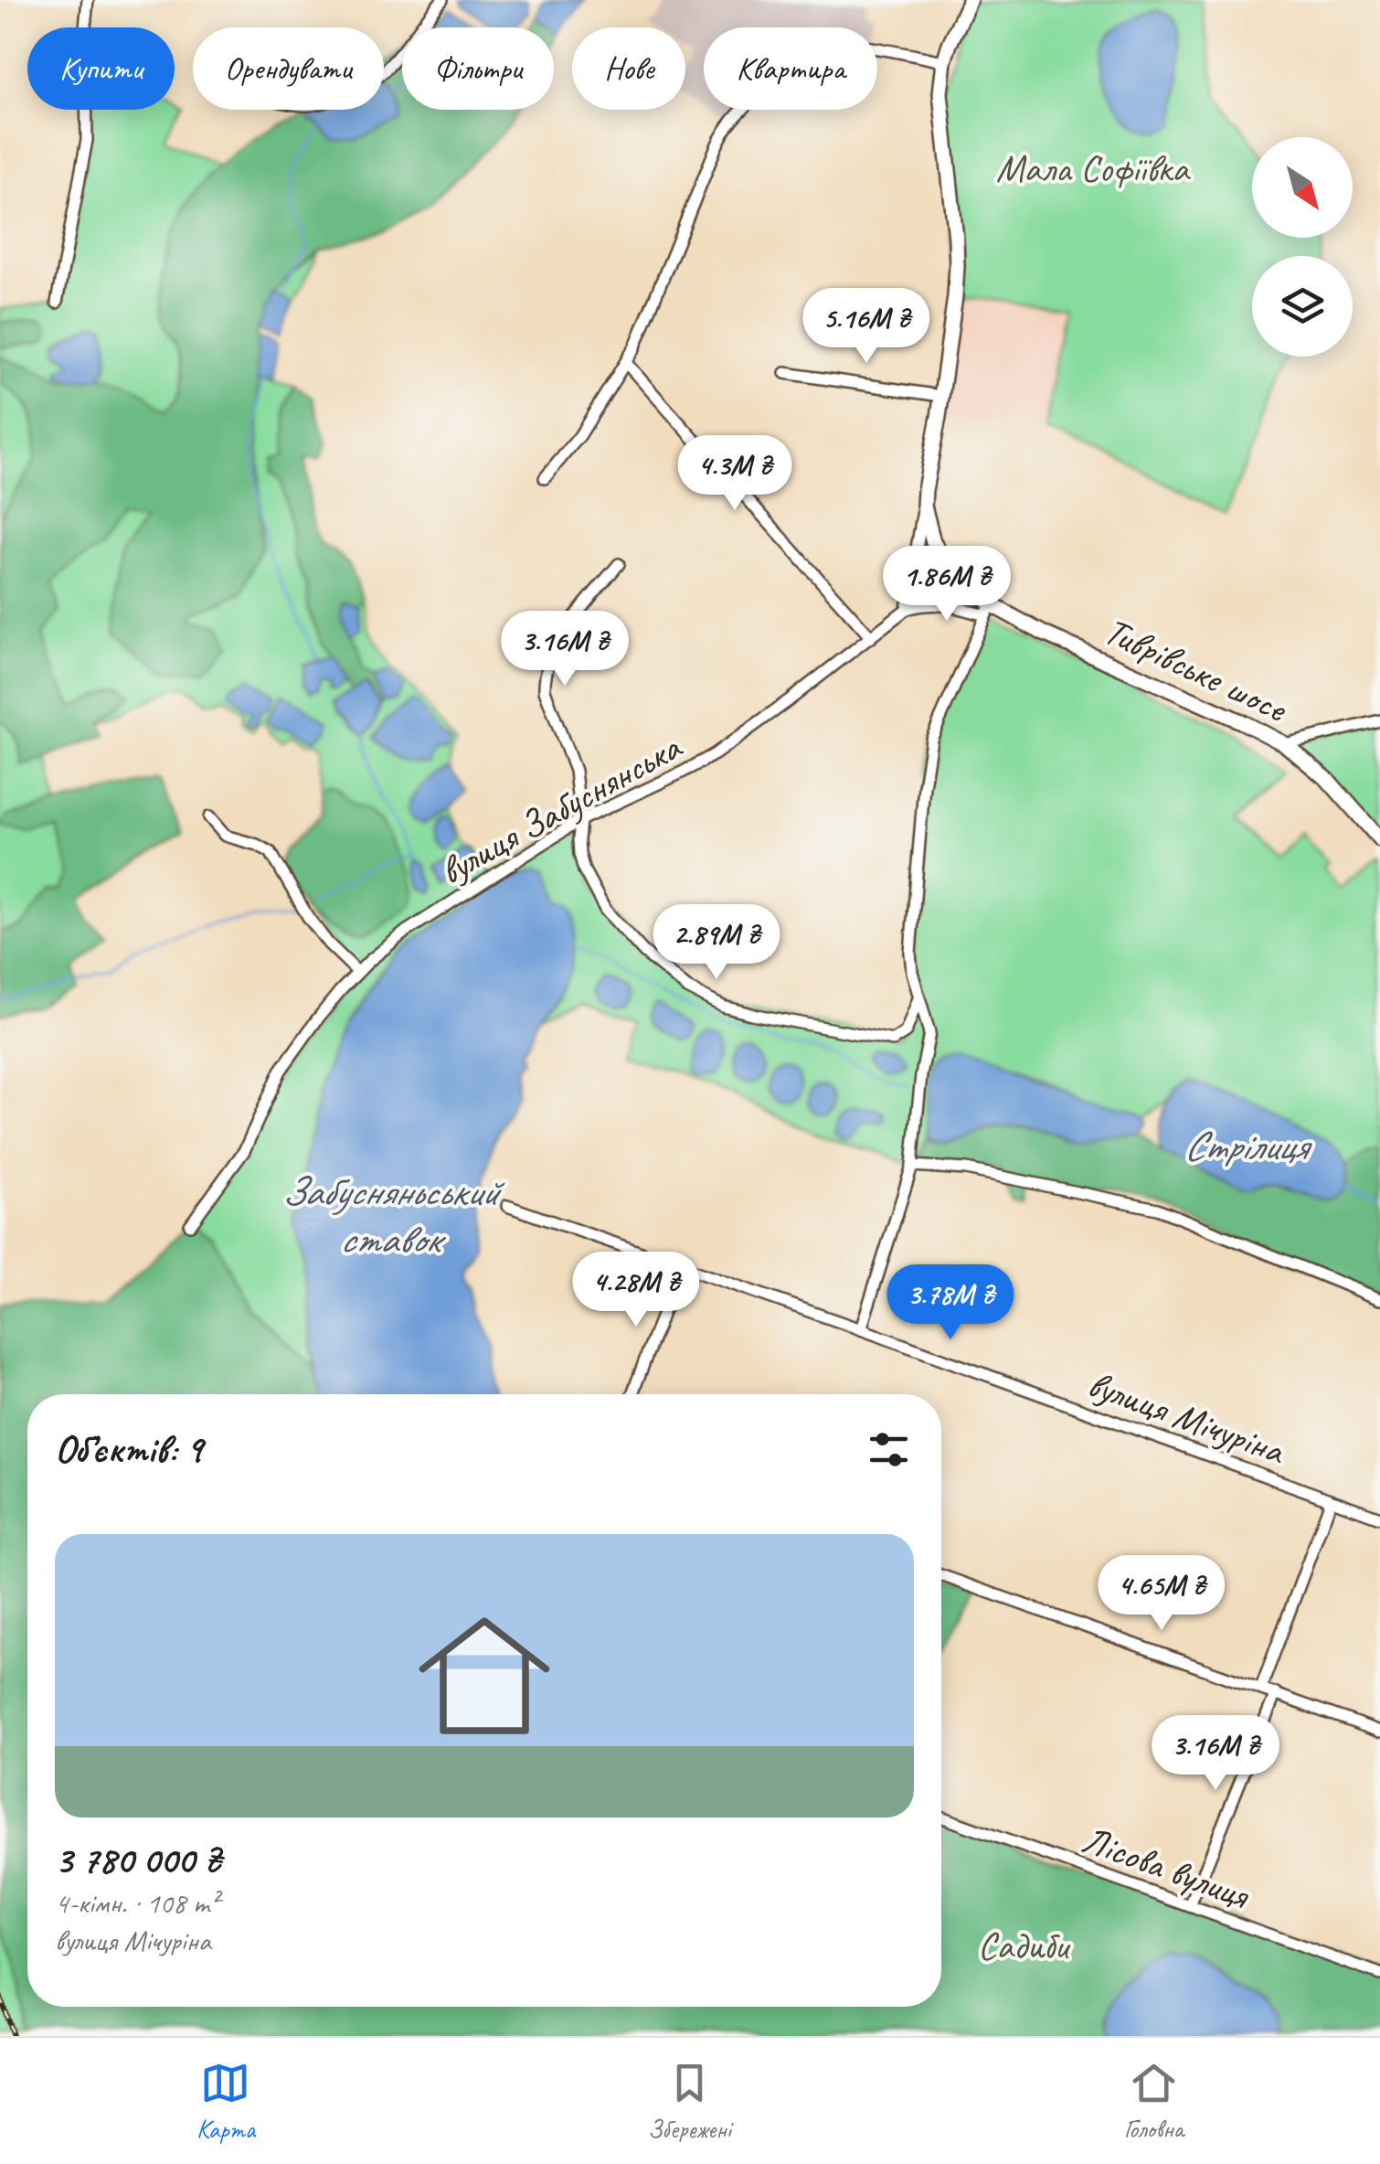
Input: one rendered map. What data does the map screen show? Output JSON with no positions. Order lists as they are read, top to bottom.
{
  "streets": {
    "main road": ["Тиврівське шосе"],
    "street": ["вулиця Забуснянська", "вулиця Мічуріна", "Лісова вулиця"]
  },
  "water": ["Стрілиця", "Забусняньський ставок"],
  "parks": ["Мала Софіївка", "Садиби"],
  "north": "bottom right",
  "page": {
    "chip": [
      "Купити",
      "Орендувати",
      "Фільтри",
      "Нове",
      "Квартира"
    ],
    "price": [
      "5.16M ₴",
      "4.3M ₴",
      "1.86M ₴",
      "3.16M ₴",
      "2.89M ₴",
      "4.28M ₴",
      "3.78M ₴",
      "4.65M ₴",
      "3.16M ₴"
    ],
    "heading": "Об’єктів: 9",
    "list": [
      {
        "name": "3 780 000 ₴",
        "note": "4-кімн. · 108 m² · вулиця Мічуріна"
      }
    ],
    "tabs": ["Карта", "Збережені", "Головна"]
  }
}
